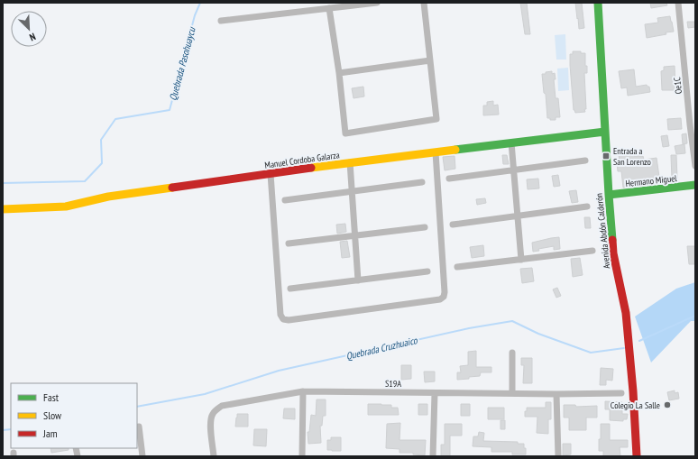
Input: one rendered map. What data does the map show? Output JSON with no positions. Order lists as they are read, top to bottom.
{
  "streets": {
    "street": [
      "Oe1C",
      "Manuel Cordoba Galarza",
      "Hermano Miguel",
      "Avenida Abdón Calderón",
      "S19A"
    ]
  },
  "crossings": [
    ["Manuel Cordoba Galarza", "Avenida Abdón Calderón"],
    ["Hermano Miguel", "Avenida Abdón Calderón"]
  ],
  "water": ["Quebrada Pasohuaycu", "Quebrada Cruzhuaico"],
  "places": {
    "transit": ["Entrada a San Lorenzo"],
    "other": ["Colegio La Salle"]
  },
  "legend": ["Fast", "Slow", "Jam"],
  "north": "bottom right"
}
